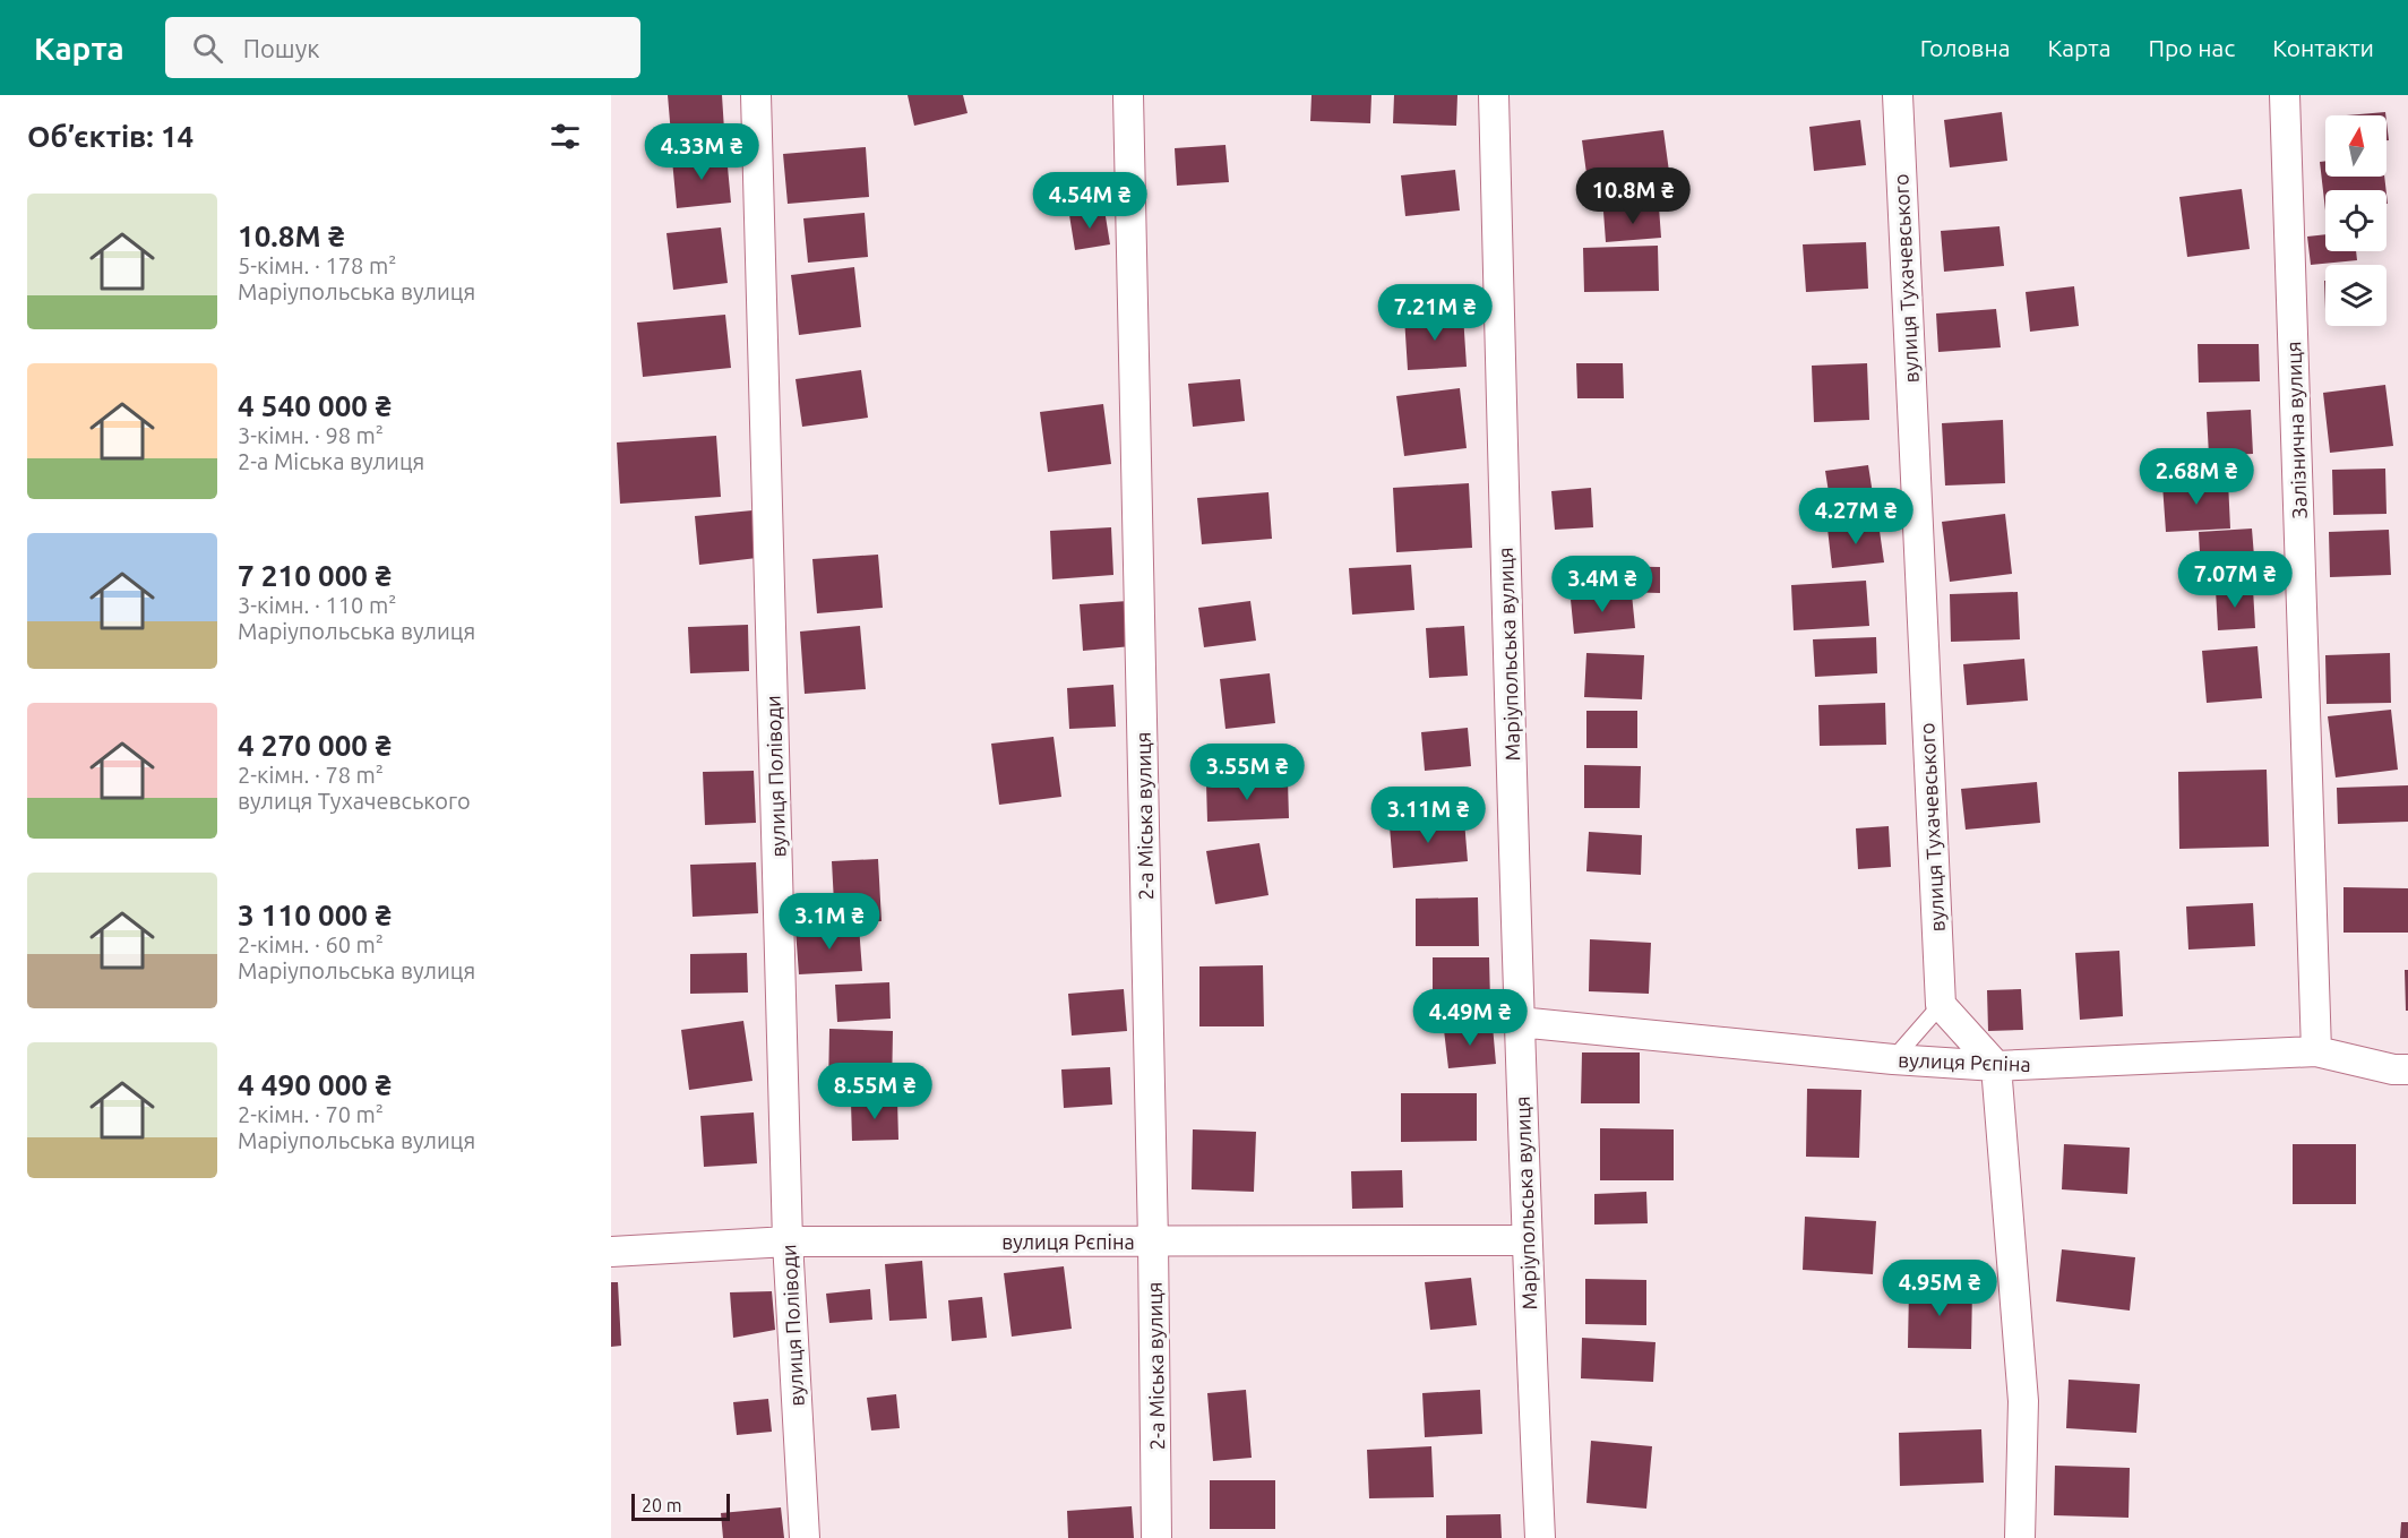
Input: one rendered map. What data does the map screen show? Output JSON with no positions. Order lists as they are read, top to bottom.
{
  "streets": {
    "street": [
      "вулиця Тухачевського",
      "Залізнична вулиця",
      "Маріупольська вулиця",
      "вулиця Поліводи",
      "2-а Міська вулиця",
      "вулиця Рєпіна"
    ]
  },
  "crossings": [
    ["Залізнична вулиця", "вулиця Рєпіна"],
    ["Маріупольська вулиця", "вулиця Рєпіна"],
    ["вулиця Поліводи", "вулиця Рєпіна"],
    ["2-а Міська вулиця", "вулиця Рєпіна"]
  ],
  "scale_bar": "20 m",
  "north": "top",
  "page": {
    "header": "Карта",
    "search": "Пошук",
    "nav": [
      "Головна",
      "Карта",
      "Про нас",
      "Контакти"
    ],
    "heading": "Об’єктів: 14",
    "price": [
      "4.33M ₴",
      "10.8M ₴",
      "4.54M ₴",
      "7.21M ₴",
      "2.68M ₴",
      "4.27M ₴",
      "7.07M ₴",
      "3.4M ₴",
      "3.55M ₴",
      "3.11M ₴",
      "3.1M ₴",
      "4.49M ₴",
      "8.55M ₴",
      "4.95M ₴"
    ],
    "list": [
      {
        "name": "10.8M ₴",
        "note": "5-кімн. · 178 m² · Маріупольська вулиця"
      },
      {
        "name": "4 540 000 ₴",
        "note": "3-кімн. · 98 m² · 2-а Міська вулиця"
      },
      {
        "name": "7 210 000 ₴",
        "note": "3-кімн. · 110 m² · Маріупольська вулиця"
      },
      {
        "name": "4 270 000 ₴",
        "note": "2-кімн. · 78 m² · вулиця Тухачевського"
      },
      {
        "name": "3 110 000 ₴",
        "note": "2-кімн. · 60 m² · Маріупольська вулиця"
      },
      {
        "name": "4 490 000 ₴",
        "note": "2-кімн. · 70 m² · Маріупольська вулиця"
      }
    ],
    "scale": "20 m"
  }
}
